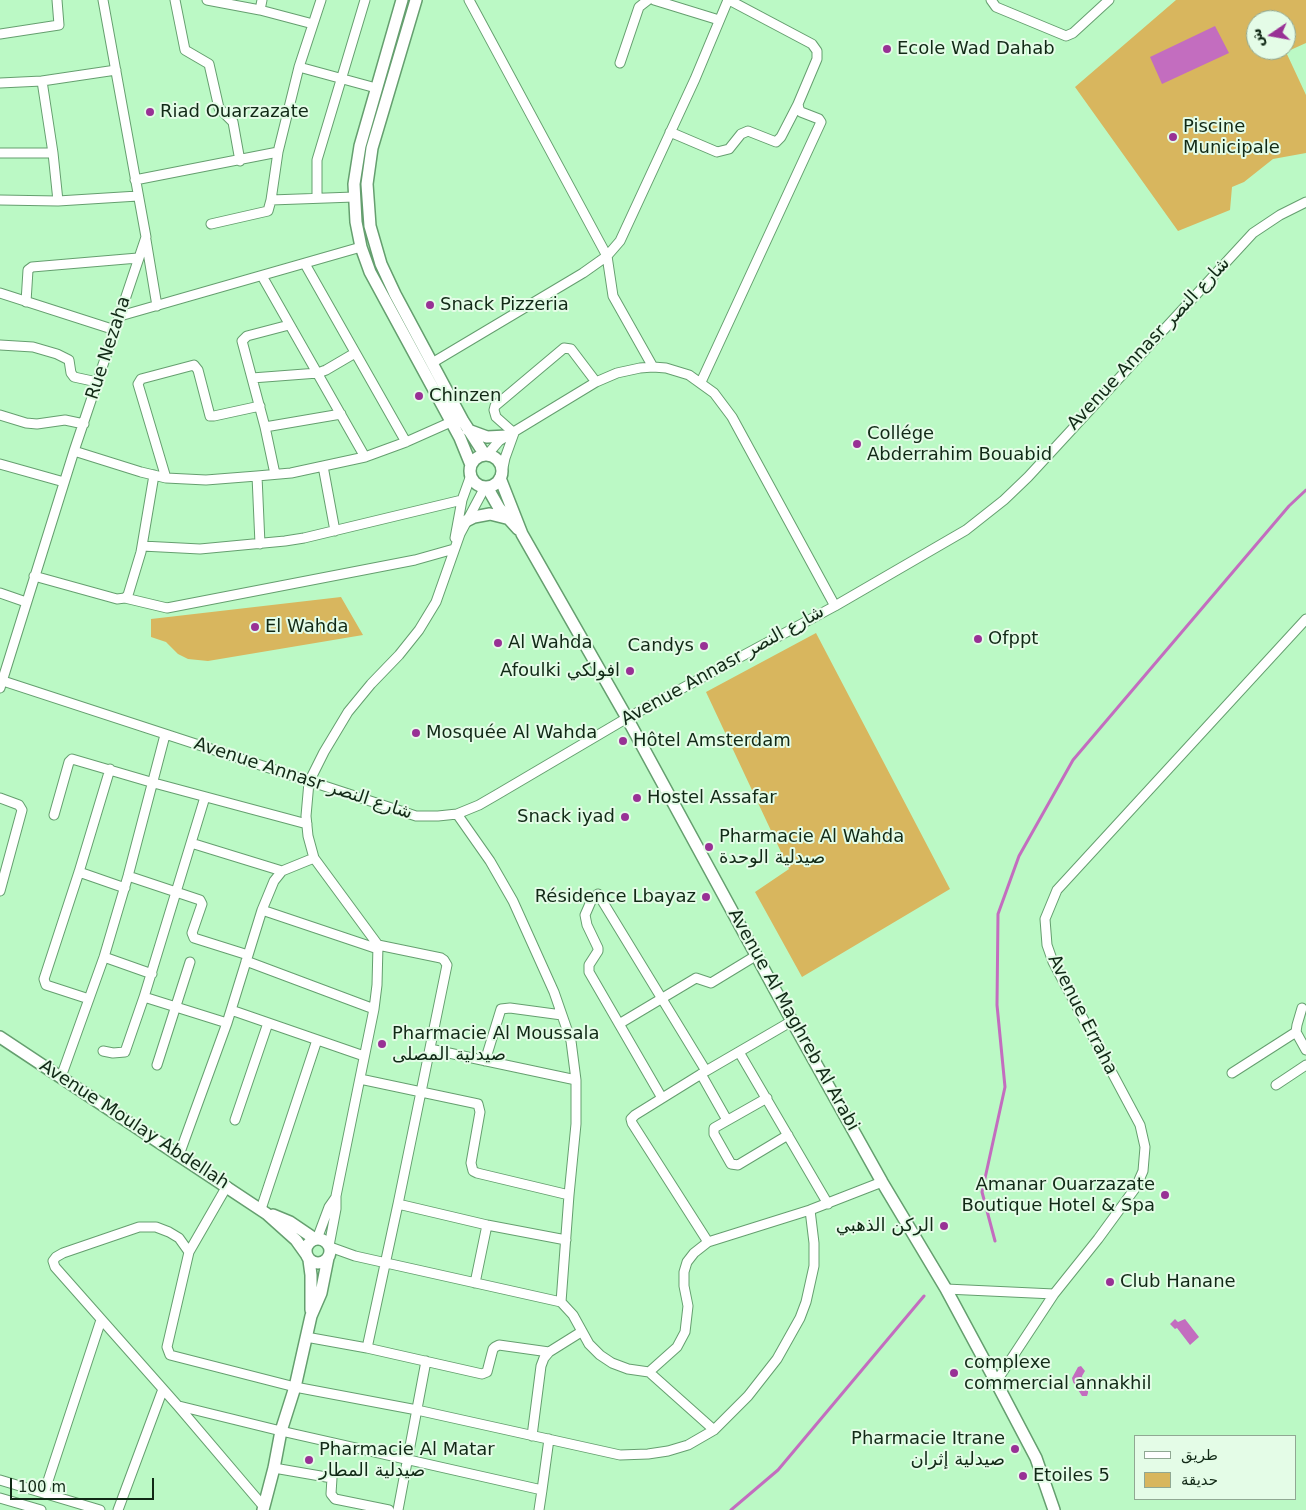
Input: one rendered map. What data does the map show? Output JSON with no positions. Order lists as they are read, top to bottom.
{
  "streets": {
    "main road": ["Avenue Al Maghreb Al Arabi", "Avenue Moulay Abdellah"],
    "street": ["Avenue Annasr شارع النصر", "Rue Nezaha", "Avenue Erraha"]
  },
  "crossings": [
    ["Avenue Annasr شارع النصر", "Rue Nezaha"],
    ["Avenue Annasr شارع النصر", "Avenue Al Maghreb Al Arabi"],
    ["Avenue Erraha", "Avenue Al Maghreb Al Arabi"]
  ],
  "places": [
    "Ecole Wad Dahab",
    "Riad Ouarzazate",
    "Piscine Municipale",
    "Snack Pizzeria",
    "Chinzen",
    "Collége Abderrahim Bouabid",
    "El Wahda",
    "Ofppt",
    "Al Wahda",
    "Candys",
    "Afoulki افولكي",
    "Mosquée Al Wahda",
    "Hôtel Amsterdam",
    "Hostel Assafar",
    "Snack iyad",
    "Pharmacie Al Wahda صيدلية الوحدة",
    "Résidence Lbayaz",
    "Pharmacie Al Moussala صيدلية المصلى",
    "Amanar Ouarzazate Boutique Hotel & Spa",
    "الركن الذهبي",
    "Club Hanane",
    "complexe commercial annakhil",
    "Pharmacie Itrane صيدلية إثران",
    "Pharmacie Al Matar صيدلية المطار",
    "Etoiles 5"
  ],
  "legend": ["طريق", "حديقة"],
  "scale_bar": "100 m",
  "north": "left"
}
